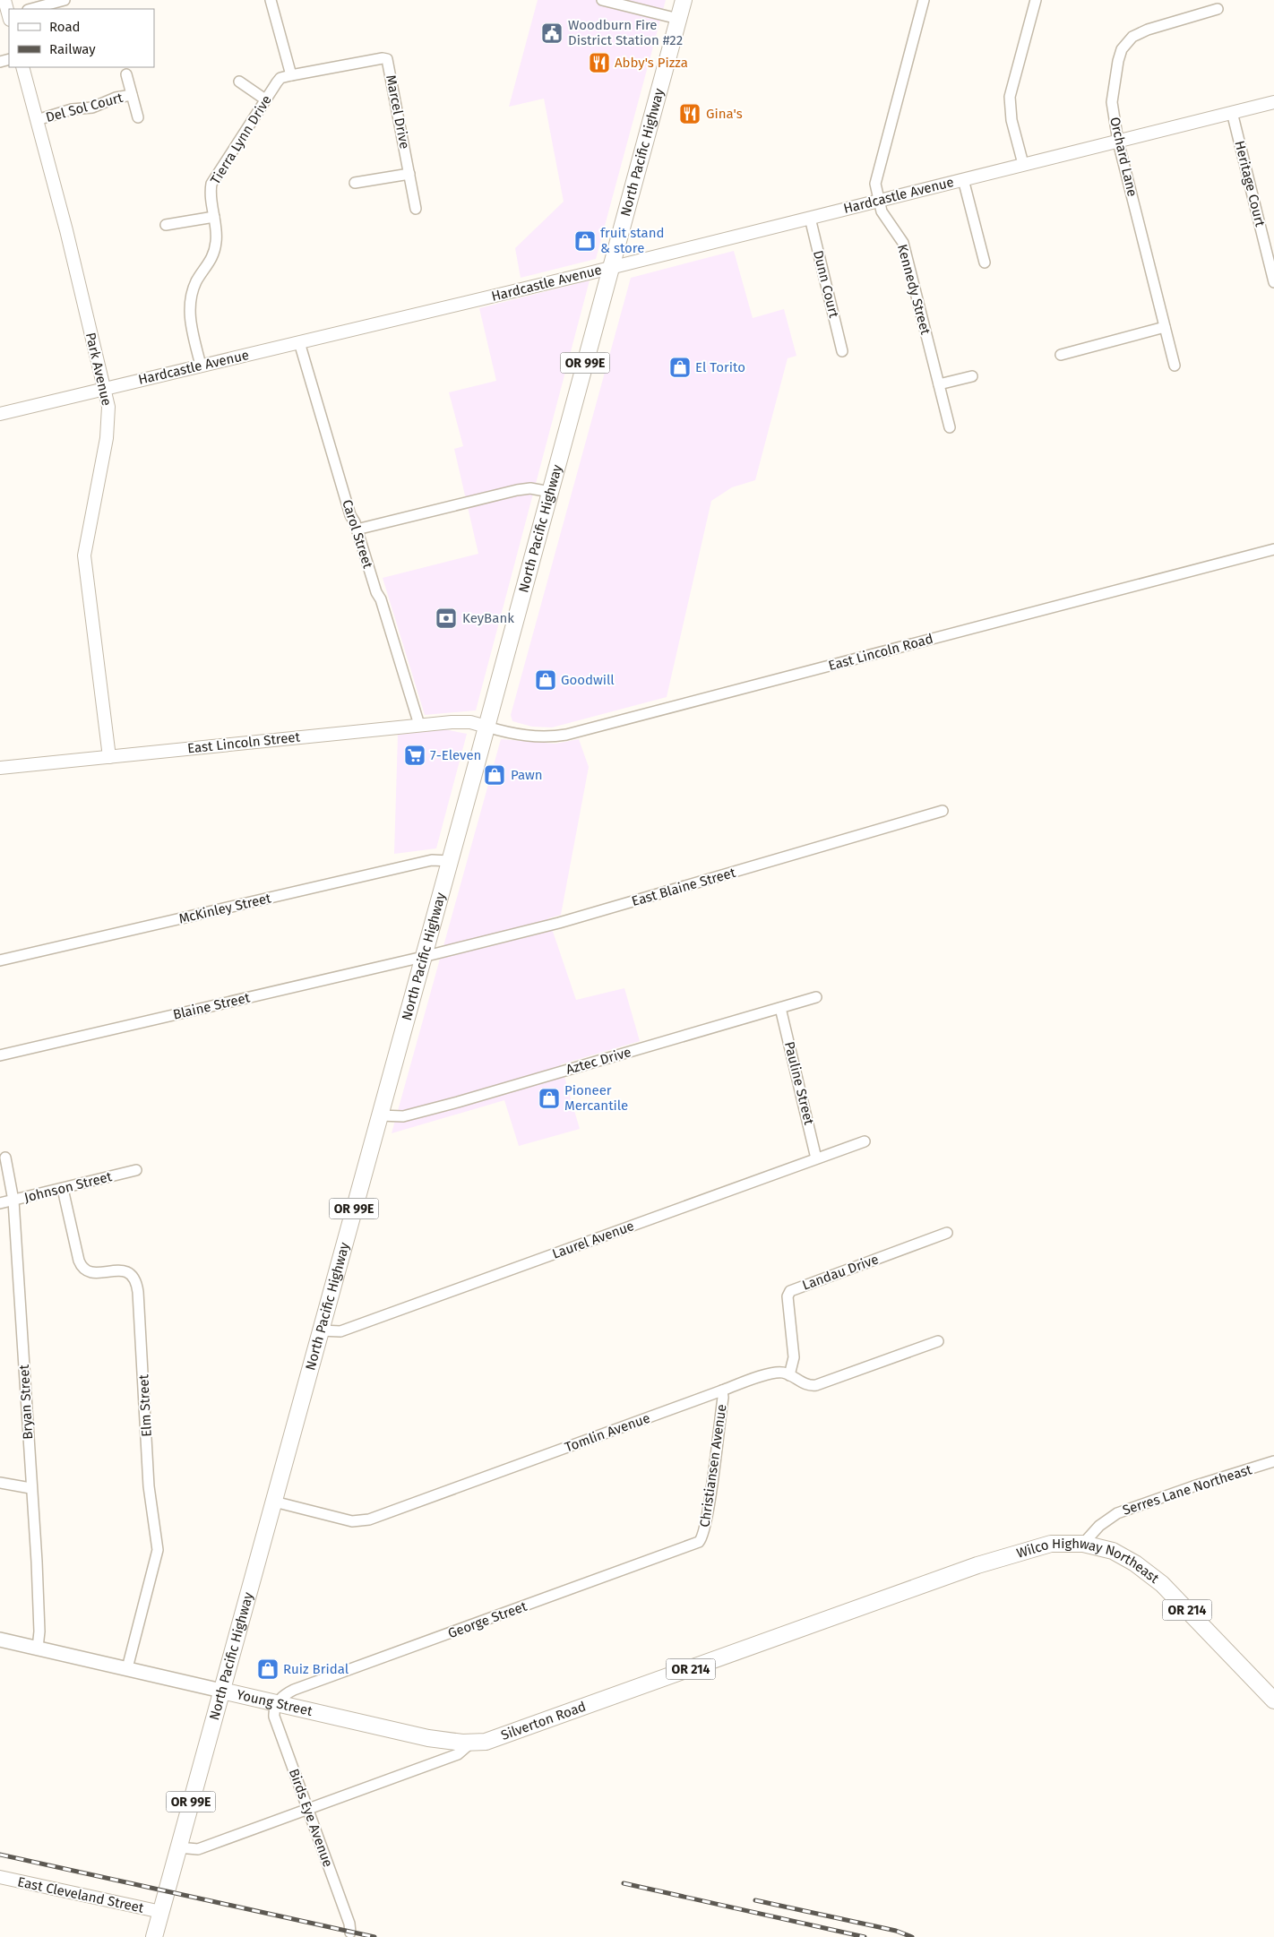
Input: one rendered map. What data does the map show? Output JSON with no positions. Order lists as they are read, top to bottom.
{
  "streets": {
    "main road": [
      "North Pacific Highway",
      "OR 99E",
      "Wilco Highway Northeast",
      "OR 214",
      "Young Street",
      "Silverton Road"
    ],
    "street": [
      "Del Sol Court",
      "Marcel Drive",
      "Tierra Lynn Drive",
      "Orchard Lane",
      "Heritage Court",
      "Hardcastle Avenue",
      "Dunn Court",
      "Kennedy Street",
      "Park Avenue",
      "Carol Street",
      "East Lincoln Road",
      "East Lincoln Street",
      "East Blaine Street",
      "McKinley Street",
      "Blaine Street",
      "Aztec Drive",
      "Pauline Street",
      "Johnson Street",
      "Laurel Avenue",
      "Landau Drive",
      "Bryan Street",
      "Elm Street",
      "Tomlin Avenue",
      "Christiansen Avenue",
      "Serres Lane Northeast",
      "George Street",
      "Birds Eye Avenue",
      "East Cleveland Street"
    ]
  },
  "crossings": [
    ["Del Sol Court", "Park Avenue"],
    ["Marcel Drive", "Tierra Lynn Drive"],
    ["Tierra Lynn Drive", "Hardcastle Avenue"],
    ["North Pacific Highway", "Hardcastle Avenue"],
    ["North Pacific Highway", "OR 99E"],
    ["North Pacific Highway", "East Lincoln Road"],
    ["North Pacific Highway", "East Lincoln Street"],
    ["North Pacific Highway", "East Blaine Street"],
    ["North Pacific Highway", "McKinley Street"],
    ["North Pacific Highway", "Blaine Street"],
    ["North Pacific Highway", "Aztec Drive"],
    ["North Pacific Highway", "Laurel Avenue"],
    ["North Pacific Highway", "Tomlin Avenue"],
    ["North Pacific Highway", "Young Street"],
    ["North Pacific Highway", "Silverton Road"],
    ["North Pacific Highway", "East Cleveland Street"],
    ["Orchard Lane", "Hardcastle Avenue"],
    ["Heritage Court", "Hardcastle Avenue"],
    ["Hardcastle Avenue", "Dunn Court"],
    ["Hardcastle Avenue", "Kennedy Street"],
    ["Hardcastle Avenue", "Park Avenue"],
    ["Hardcastle Avenue", "Carol Street"],
    ["OR 99E", "East Cleveland Street"],
    ["Park Avenue", "East Lincoln Street"],
    ["Carol Street", "East Lincoln Street"],
    ["East Lincoln Road", "East Lincoln Street"],
    ["East Blaine Street", "Blaine Street"],
    ["Aztec Drive", "Pauline Street"],
    ["Pauline Street", "Laurel Avenue"],
    ["Johnson Street", "Bryan Street"],
    ["Johnson Street", "Elm Street"],
    ["Landau Drive", "Tomlin Avenue"],
    ["Bryan Street", "Young Street"],
    ["Elm Street", "Young Street"],
    ["Tomlin Avenue", "Christiansen Avenue"],
    ["Christiansen Avenue", "George Street"],
    ["Serres Lane Northeast", "Wilco Highway Northeast"],
    ["Wilco Highway Northeast", "Silverton Road"],
    ["George Street", "Young Street"],
    ["George Street", "Birds Eye Avenue"],
    ["Young Street", "Silverton Road"],
    ["Young Street", "Birds Eye Avenue"],
    ["Silverton Road", "Birds Eye Avenue"]
  ],
  "places": {
    "public building": ["Woodburn Fire District Station #22"],
    "restaurant": ["Abby's Pizza", "Gina's"],
    "shop": [
      "fruit stand & store",
      "El Torito",
      "Goodwill",
      "Pawn",
      "Pioneer Mercantile",
      "Ruiz Bridal"
    ],
    "bank": ["KeyBank"],
    "supermarket": ["7-Eleven"]
  },
  "legend": ["Road", "Railway"]
}
